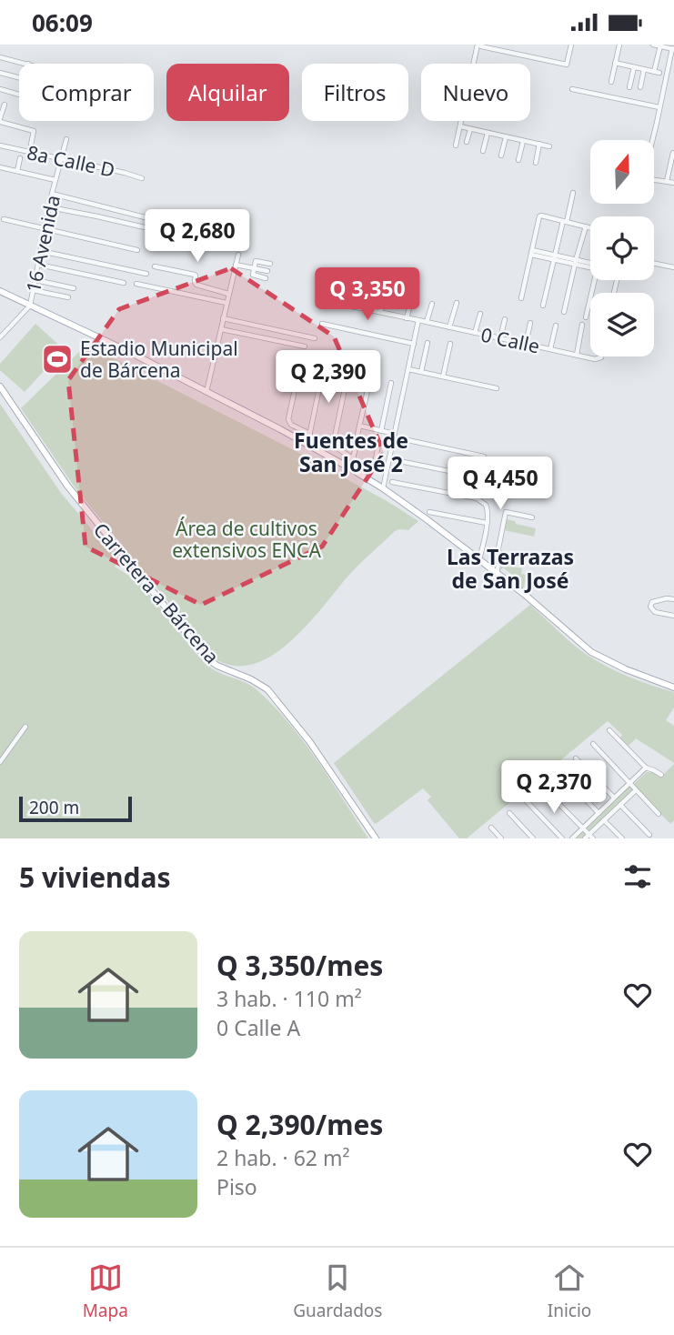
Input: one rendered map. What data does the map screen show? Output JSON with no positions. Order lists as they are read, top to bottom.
{
  "streets": {
    "main road": ["Carretera a Bárcena"],
    "street": ["8a Calle D", "16 Avenida", "0 Calle"]
  },
  "crossings": [
    ["8a Calle D", "16 Avenida"]
  ],
  "districts": ["Fuentes de San José 2", "Las Terrazas de San José"],
  "parks": ["Área de cultivos extensivos ENCA"],
  "places": {
    "sports": ["Estadio Municipal de Bárcena"]
  },
  "scale_bar": "200 m",
  "north": "top",
  "page": {
    "status": "06:09",
    "chip": [
      "Comprar",
      "Alquilar",
      "Filtros",
      "Nuevo"
    ],
    "price": [
      "Q 2,680",
      "Q 3,350",
      "Q 2,390",
      "Q 4,450",
      "Q 2,370"
    ],
    "scale": "200 m",
    "heading": "5 viviendas",
    "list": [
      {
        "name": "Q 3,350/mes",
        "note": "3 hab. · 110 m² · 0 Calle A"
      },
      {
        "name": "Q 2,390/mes",
        "note": "2 hab. · 62 m² · Piso"
      }
    ],
    "tabs": ["Mapa", "Guardados", "Inicio"]
  }
}
